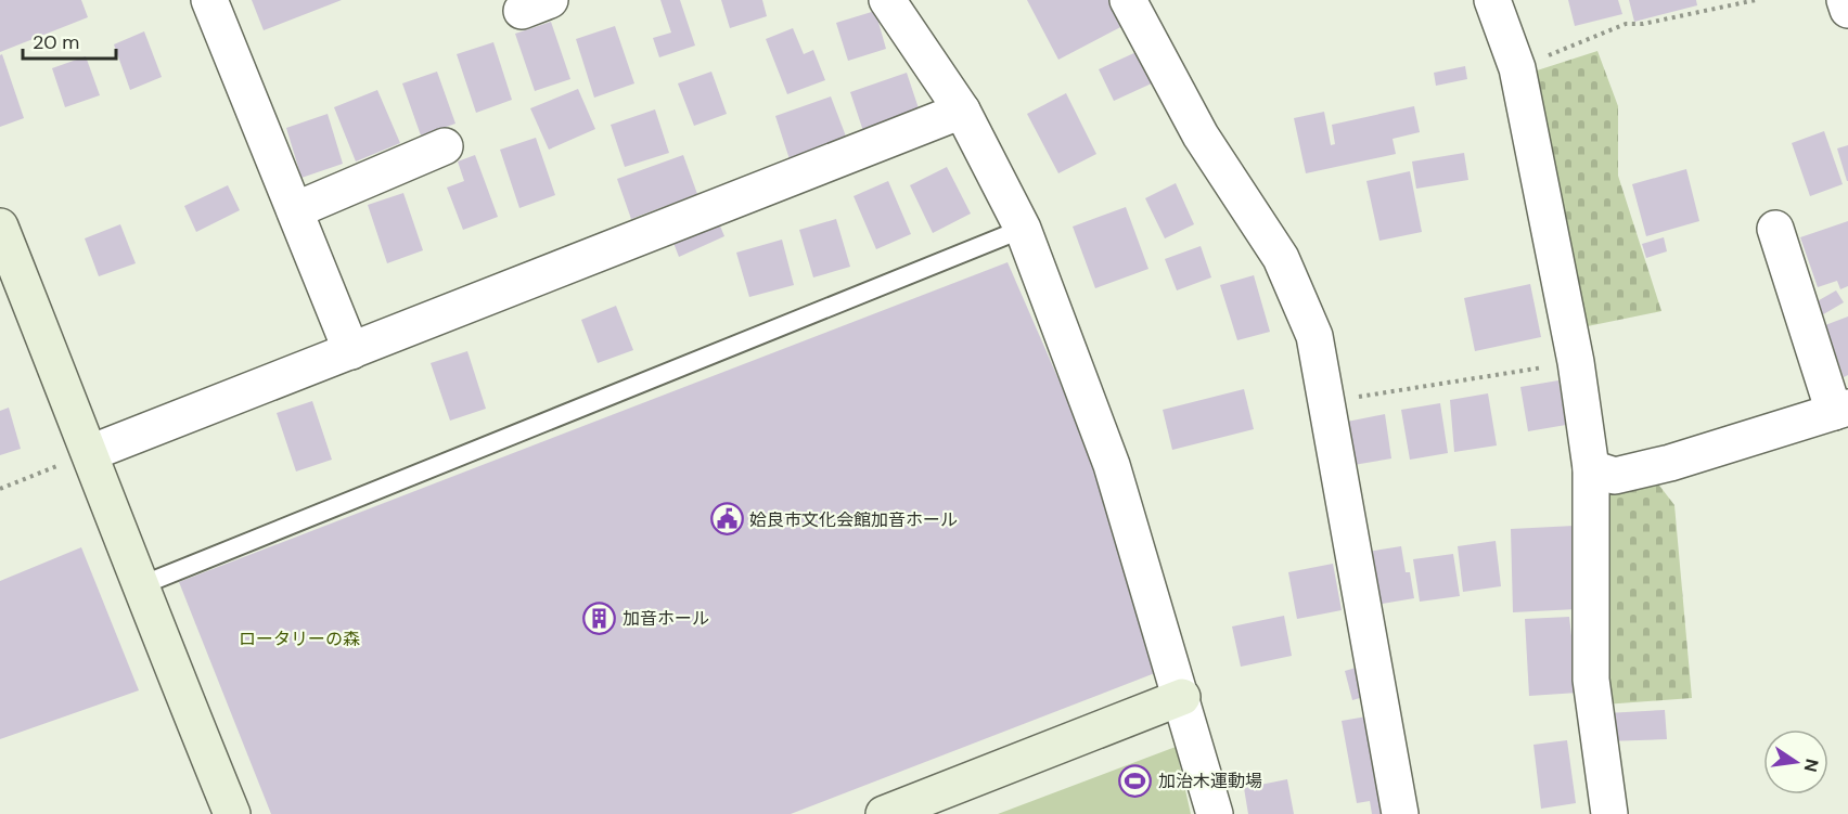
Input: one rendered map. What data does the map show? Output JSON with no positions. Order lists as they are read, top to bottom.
{
  "parks": ["ロータリーの森"],
  "places": {
    "public building": ["姶良市文化会館加音ホール"],
    "building": ["加音ホール"],
    "sports": ["加治木運動場"]
  },
  "scale_bar": "20 m",
  "north": "right"
}
